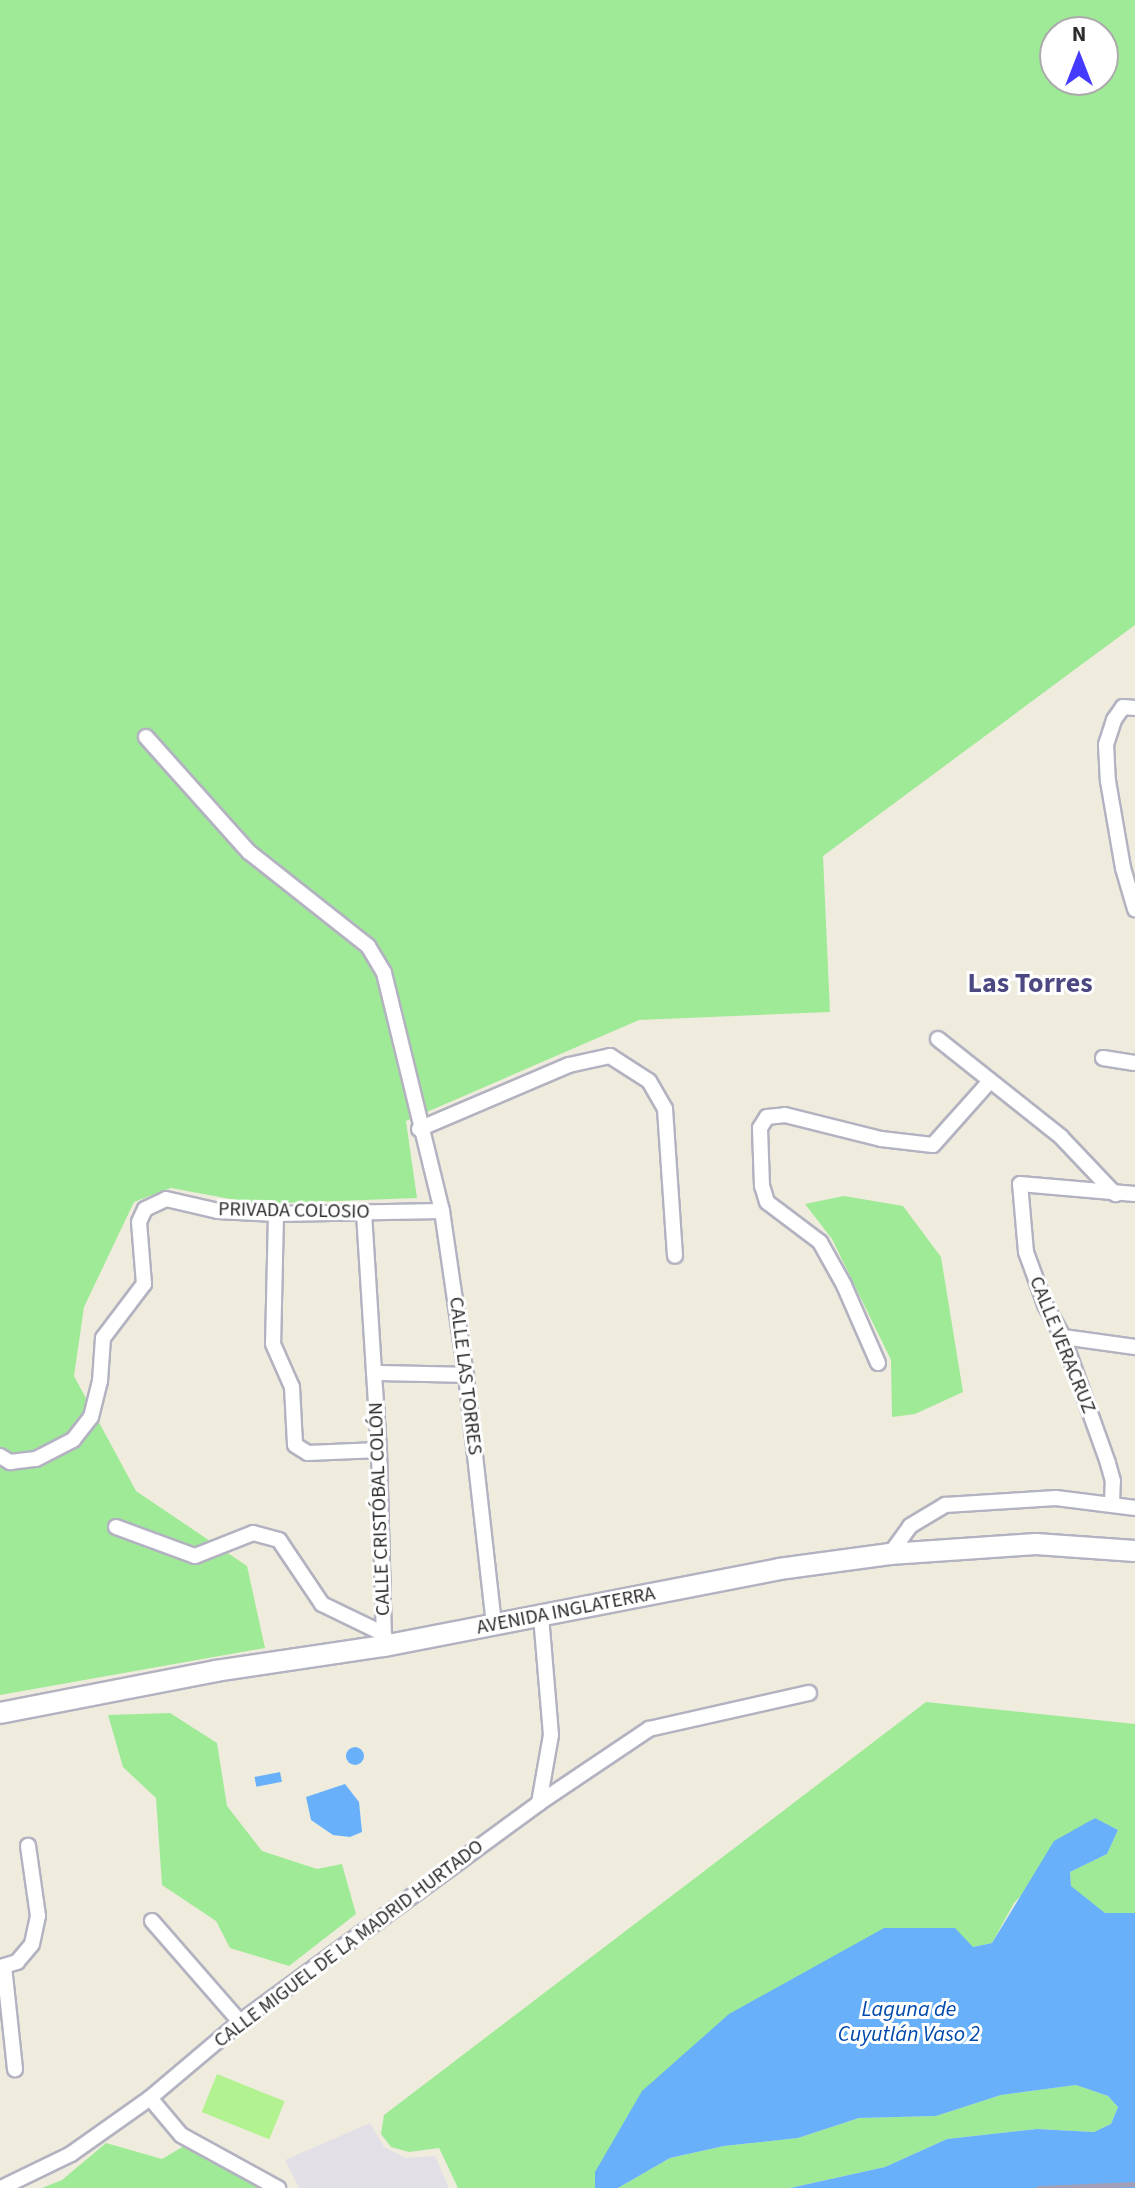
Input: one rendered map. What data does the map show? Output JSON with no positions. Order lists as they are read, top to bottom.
{
  "streets": {
    "main road": ["AVENIDA INGLATERRA"],
    "street": [
      "PRIVADA COLOSIO",
      "CALLE VERACRUZ",
      "CALLE LAS TORRES",
      "CALLE CRISTÓBAL COLÓN",
      "CALLE MIGUEL DE LA MADRID HURTADO"
    ]
  },
  "crossings": [
    ["PRIVADA COLOSIO", "CALLE LAS TORRES"],
    ["PRIVADA COLOSIO", "CALLE CRISTÓBAL COLÓN"],
    ["CALLE LAS TORRES", "CALLE CRISTÓBAL COLÓN"],
    ["CALLE LAS TORRES", "AVENIDA INGLATERRA"],
    ["CALLE CRISTÓBAL COLÓN", "AVENIDA INGLATERRA"]
  ],
  "districts": ["Las Torres"],
  "water": ["Laguna de Cuyutlán Vaso 2"],
  "north": "top"
}
